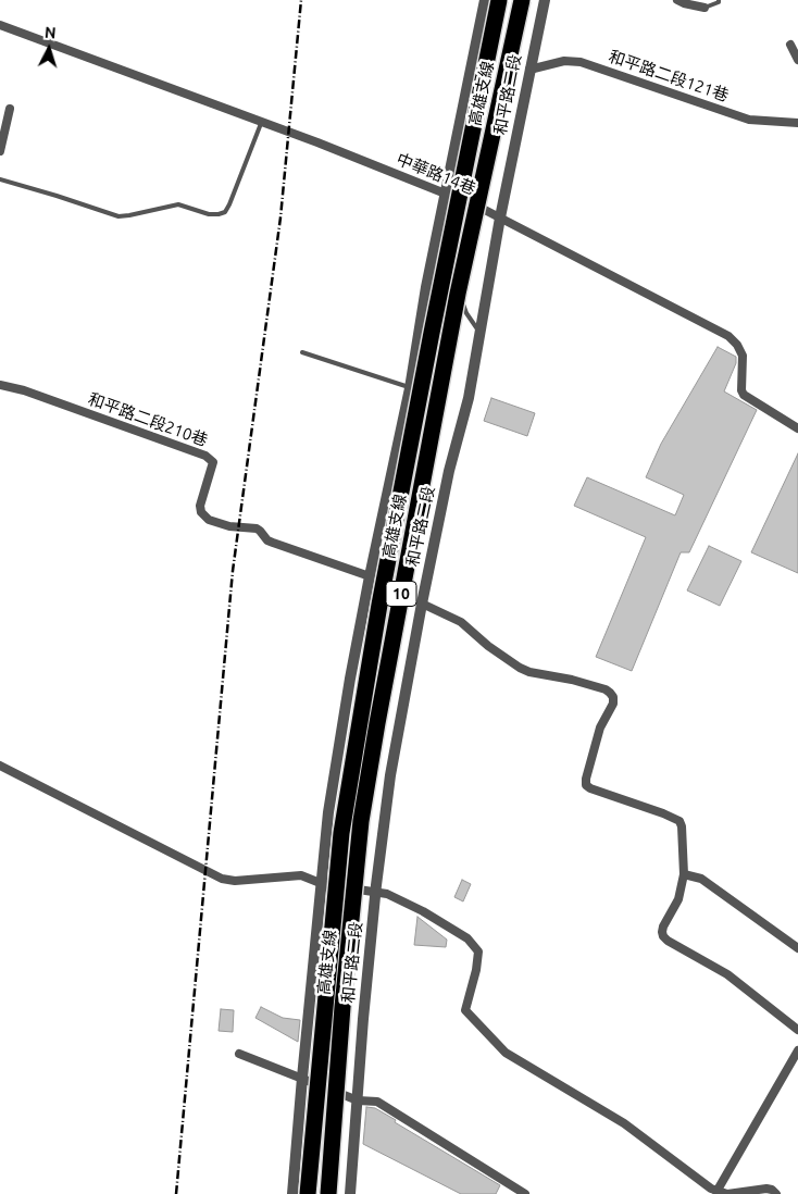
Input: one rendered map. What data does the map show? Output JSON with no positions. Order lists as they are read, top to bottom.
{
  "streets": {
    "highway": ["高雄支線", "10"],
    "street": [
      "和平路二段121巷",
      "和平路二段",
      "中華路14巷",
      "和平路二段210巷"
    ]
  },
  "crossings": [
    ["和平路二段121巷", "和平路二段"],
    ["和平路二段", "中華路14巷"]
  ],
  "north": "top"
}
